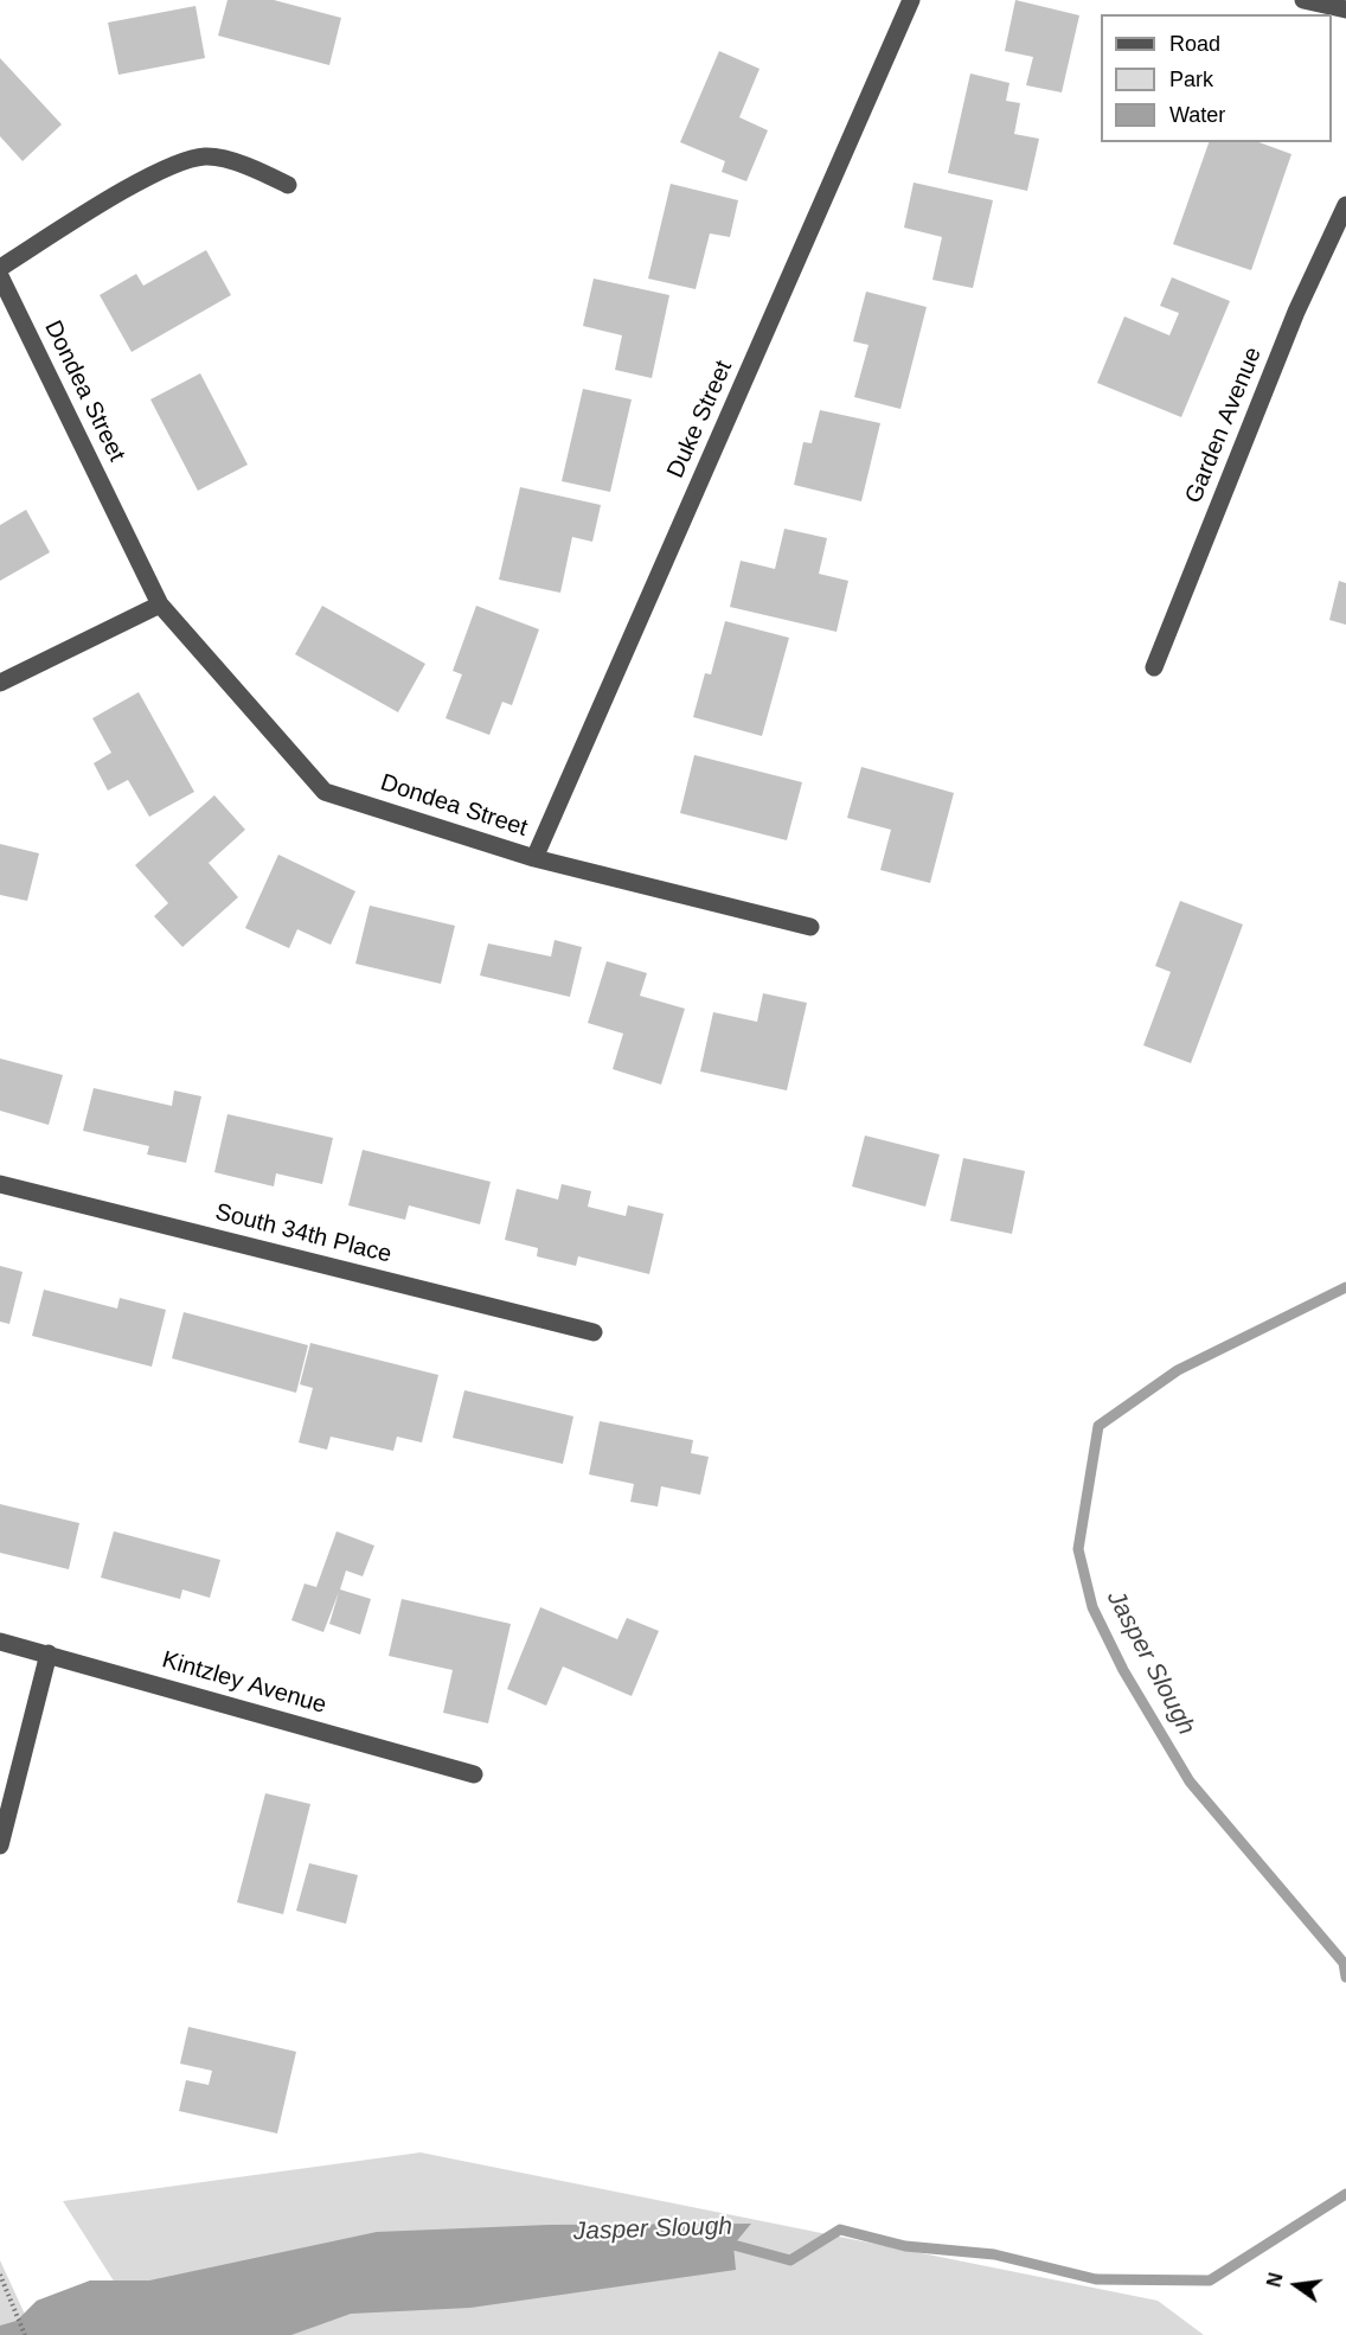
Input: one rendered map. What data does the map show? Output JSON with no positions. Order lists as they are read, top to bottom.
{
  "streets": {
    "street": [
      "Dondea Street",
      "Duke Street",
      "Garden Avenue",
      "South 34th Place",
      "Kintzley Avenue"
    ]
  },
  "crossings": [
    ["Dondea Street", "Duke Street"]
  ],
  "water": ["Jasper Slough"],
  "legend": ["Road", "Park", "Water"],
  "north": "left"
}
